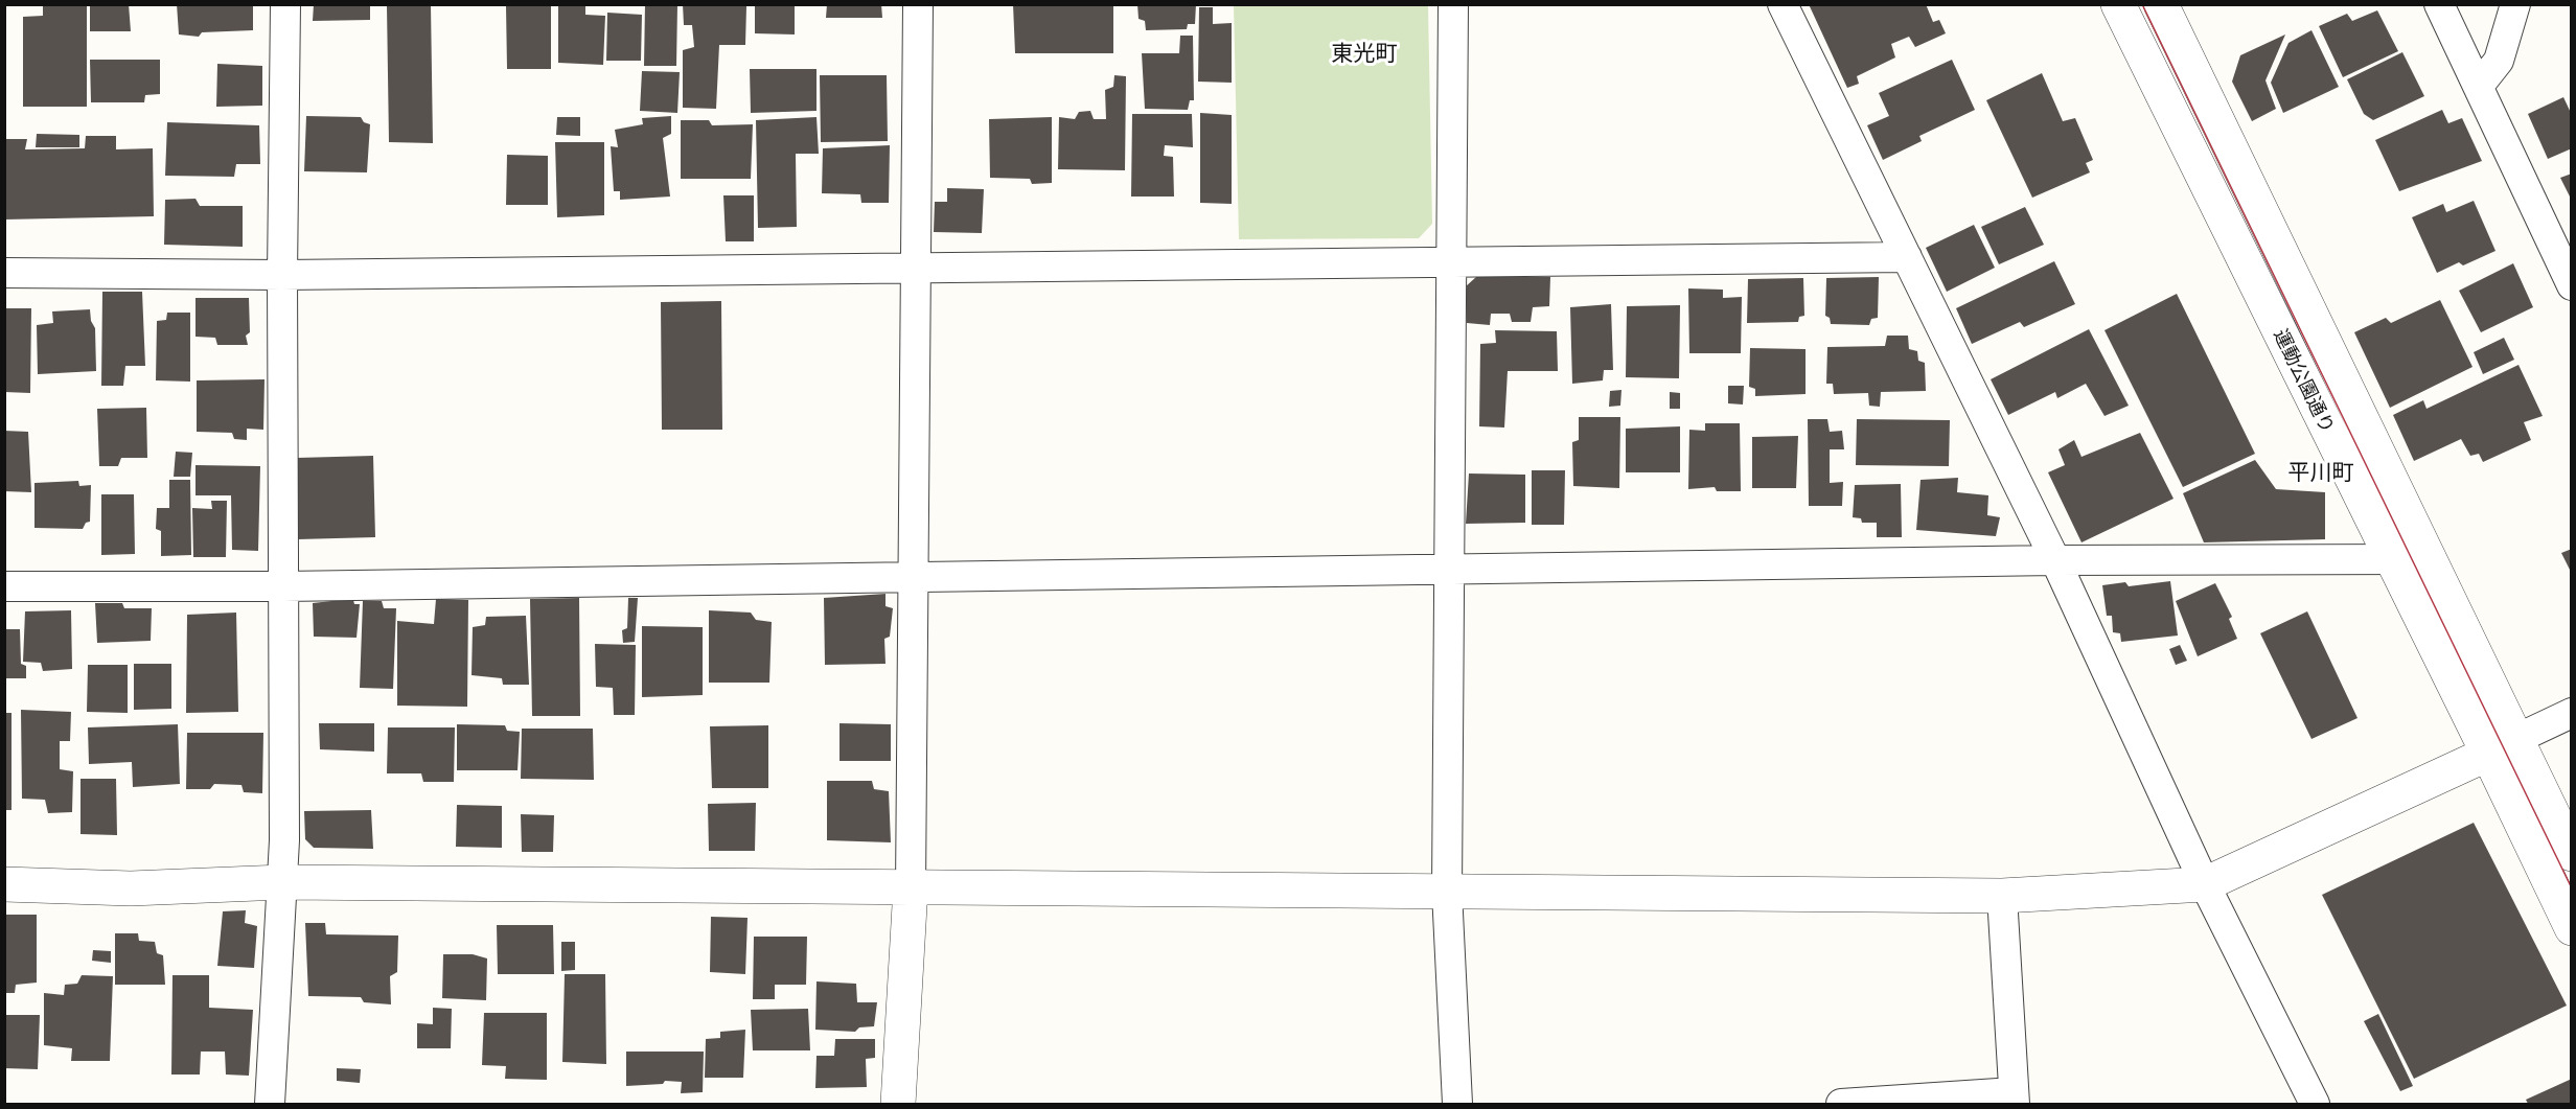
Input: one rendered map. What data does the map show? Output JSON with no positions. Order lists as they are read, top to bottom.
{
  "streets": {
    "street": ["運動公園通り"]
  },
  "districts": ["東光町", "平川町"]
}
